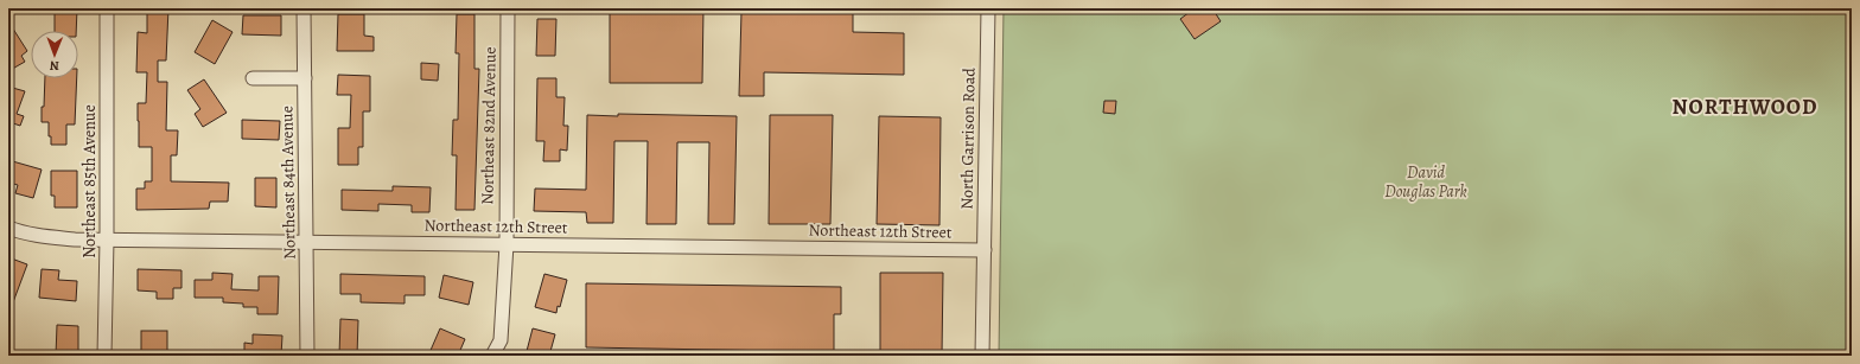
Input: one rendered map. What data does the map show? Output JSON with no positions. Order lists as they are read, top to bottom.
{
  "streets": {
    "street": [
      "Northeast 82nd Avenue",
      "North Garrison Road",
      "Northeast 85th Avenue",
      "Northeast 84th Avenue",
      "Northeast 12th Street"
    ]
  },
  "crossings": [
    ["Northeast 82nd Avenue", "Northeast 12th Street"],
    ["North Garrison Road", "Northeast 12th Street"],
    ["Northeast 85th Avenue", "Northeast 12th Street"],
    ["Northeast 84th Avenue", "Northeast 12th Street"]
  ],
  "districts": ["NORTHWOOD"],
  "parks": ["David Douglas Park"],
  "north": "bottom"
}
